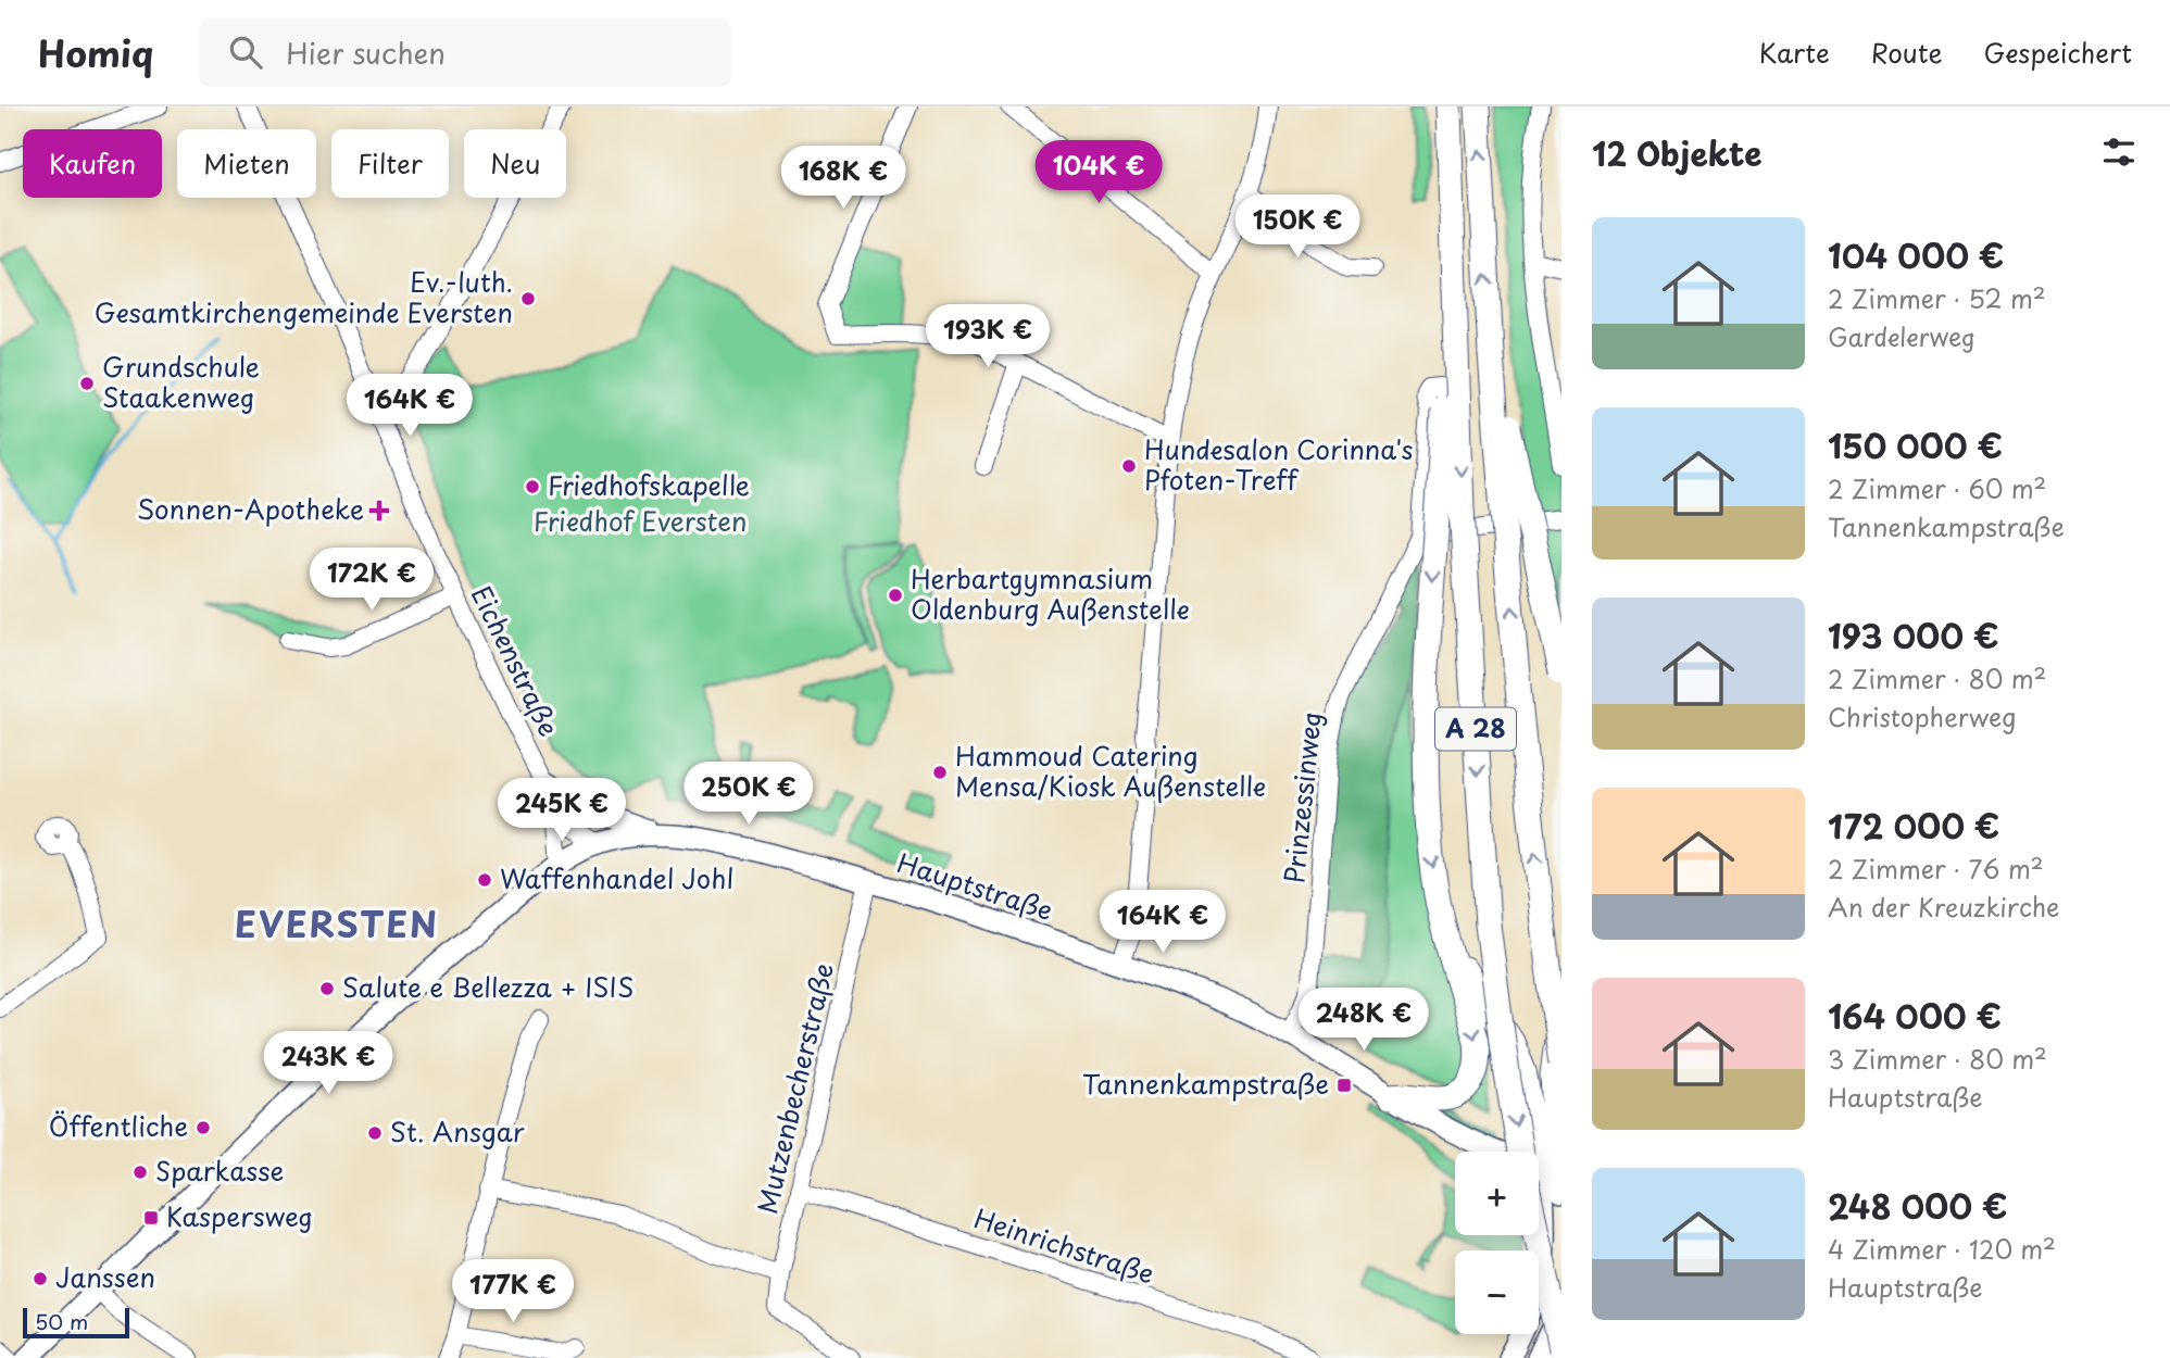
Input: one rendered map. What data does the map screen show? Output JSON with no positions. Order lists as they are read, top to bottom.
{
  "streets": {
    "highway": ["A 28"],
    "main road": ["Hauptstraße"],
    "street": [
      "Eichenstraße",
      "Prinzessinweg",
      "Mutzenbecherstraße",
      "Heinrichstraße"
    ]
  },
  "crossings": [
    ["Eichenstraße", "Hauptstraße"],
    ["A 28", "Hauptstraße"],
    ["Prinzessinweg", "Hauptstraße"],
    ["Hauptstraße", "Mutzenbecherstraße"],
    ["Mutzenbecherstraße", "Heinrichstraße"]
  ],
  "districts": ["EVERSTEN"],
  "parks": ["Friedhof Eversten"],
  "places": {
    "other": [
      "Ev.-luth. Gesamtkirchengemeinde Eversten",
      "Grundschule Staakenweg",
      "Hundesalon Corinna's Pfoten-Treff",
      "Friedhofskapelle",
      "Herbartgymnasium Oldenburg Außenstelle",
      "Hammoud Catering Mensa/Kiosk Außenstelle",
      "Waffenhandel Johl",
      "Salute e Bellezza + ISIS",
      "Öffentliche",
      "St. Ansgar",
      "Sparkasse",
      "Janssen"
    ],
    "health": ["Sonnen-Apotheke"],
    "transit": ["Tannenkampstraße", "Kaspersweg"]
  },
  "scale_bar": "50 m",
  "page": {
    "header": "Homiq",
    "search": "Hier suchen",
    "nav": ["Karte", "Route", "Gespeichert"],
    "heading": "12 Objekte",
    "chip": [
      "Kaufen",
      "Mieten",
      "Filter",
      "Neu"
    ],
    "price": [
      "104K €",
      "168K €",
      "150K €",
      "193K €",
      "164K €",
      "172K €",
      "250K €",
      "245K €",
      "164K €",
      "248K €",
      "243K €",
      "177K €"
    ],
    "list": [
      {
        "name": "104 000 €",
        "note": "2 Zimmer · 52 m² · Gardelerweg"
      },
      {
        "name": "150 000 €",
        "note": "2 Zimmer · 60 m² · Tannenkampstraße"
      },
      {
        "name": "193 000 €",
        "note": "2 Zimmer · 80 m² · Christopherweg"
      },
      {
        "name": "172 000 €",
        "note": "2 Zimmer · 76 m² · An der Kreuzkirche"
      },
      {
        "name": "164 000 €",
        "note": "3 Zimmer · 80 m² · Hauptstraße"
      },
      {
        "name": "248 000 €",
        "note": "4 Zimmer · 120 m² · Hauptstraße"
      }
    ],
    "map_buttons": ["+", "−"],
    "scale": "50 m"
  }
}
